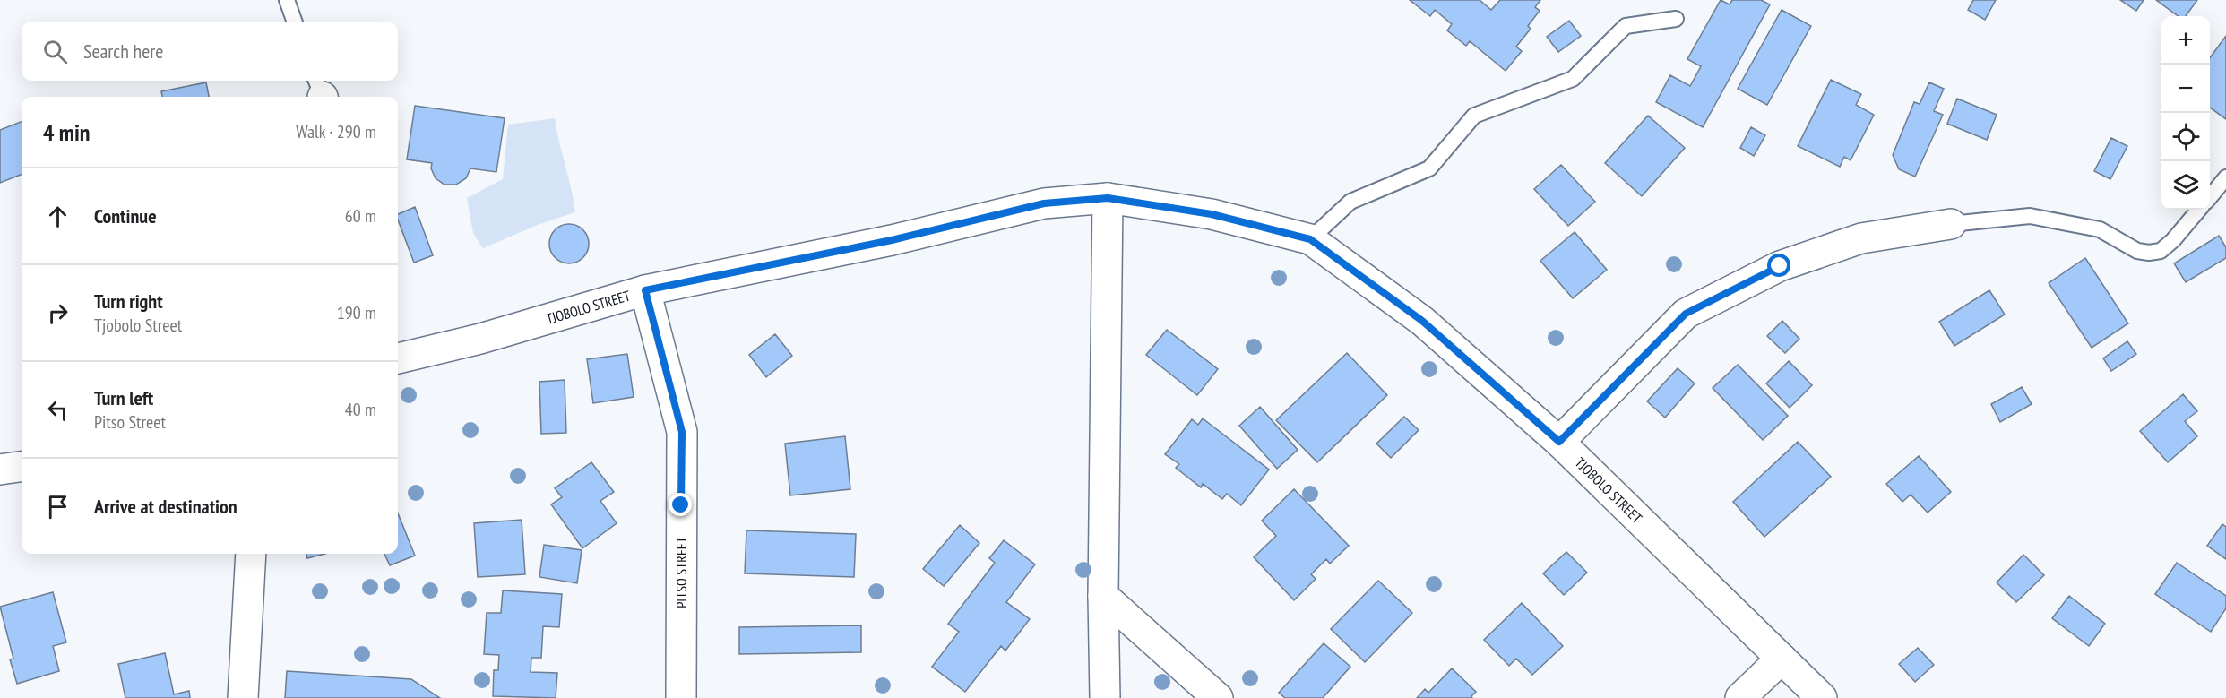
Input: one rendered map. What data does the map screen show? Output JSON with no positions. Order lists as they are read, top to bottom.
{
  "streets": {
    "street": ["TJOBOLO STREET", "PITSO STREET"]
  },
  "crossings": [
    ["TJOBOLO STREET", "PITSO STREET"]
  ],
  "page": {
    "map_buttons": ["+", "−"],
    "search": "Search here",
    "heading": ["4 min", "Walk · 290 m"],
    "list": [
      ["Continue", "60 m"],
      ["Turn right", "Tjobolo Street", "190 m"],
      ["Turn left", "Pitso Street", "40 m"],
      "Arrive at destination"
    ]
  }
}
